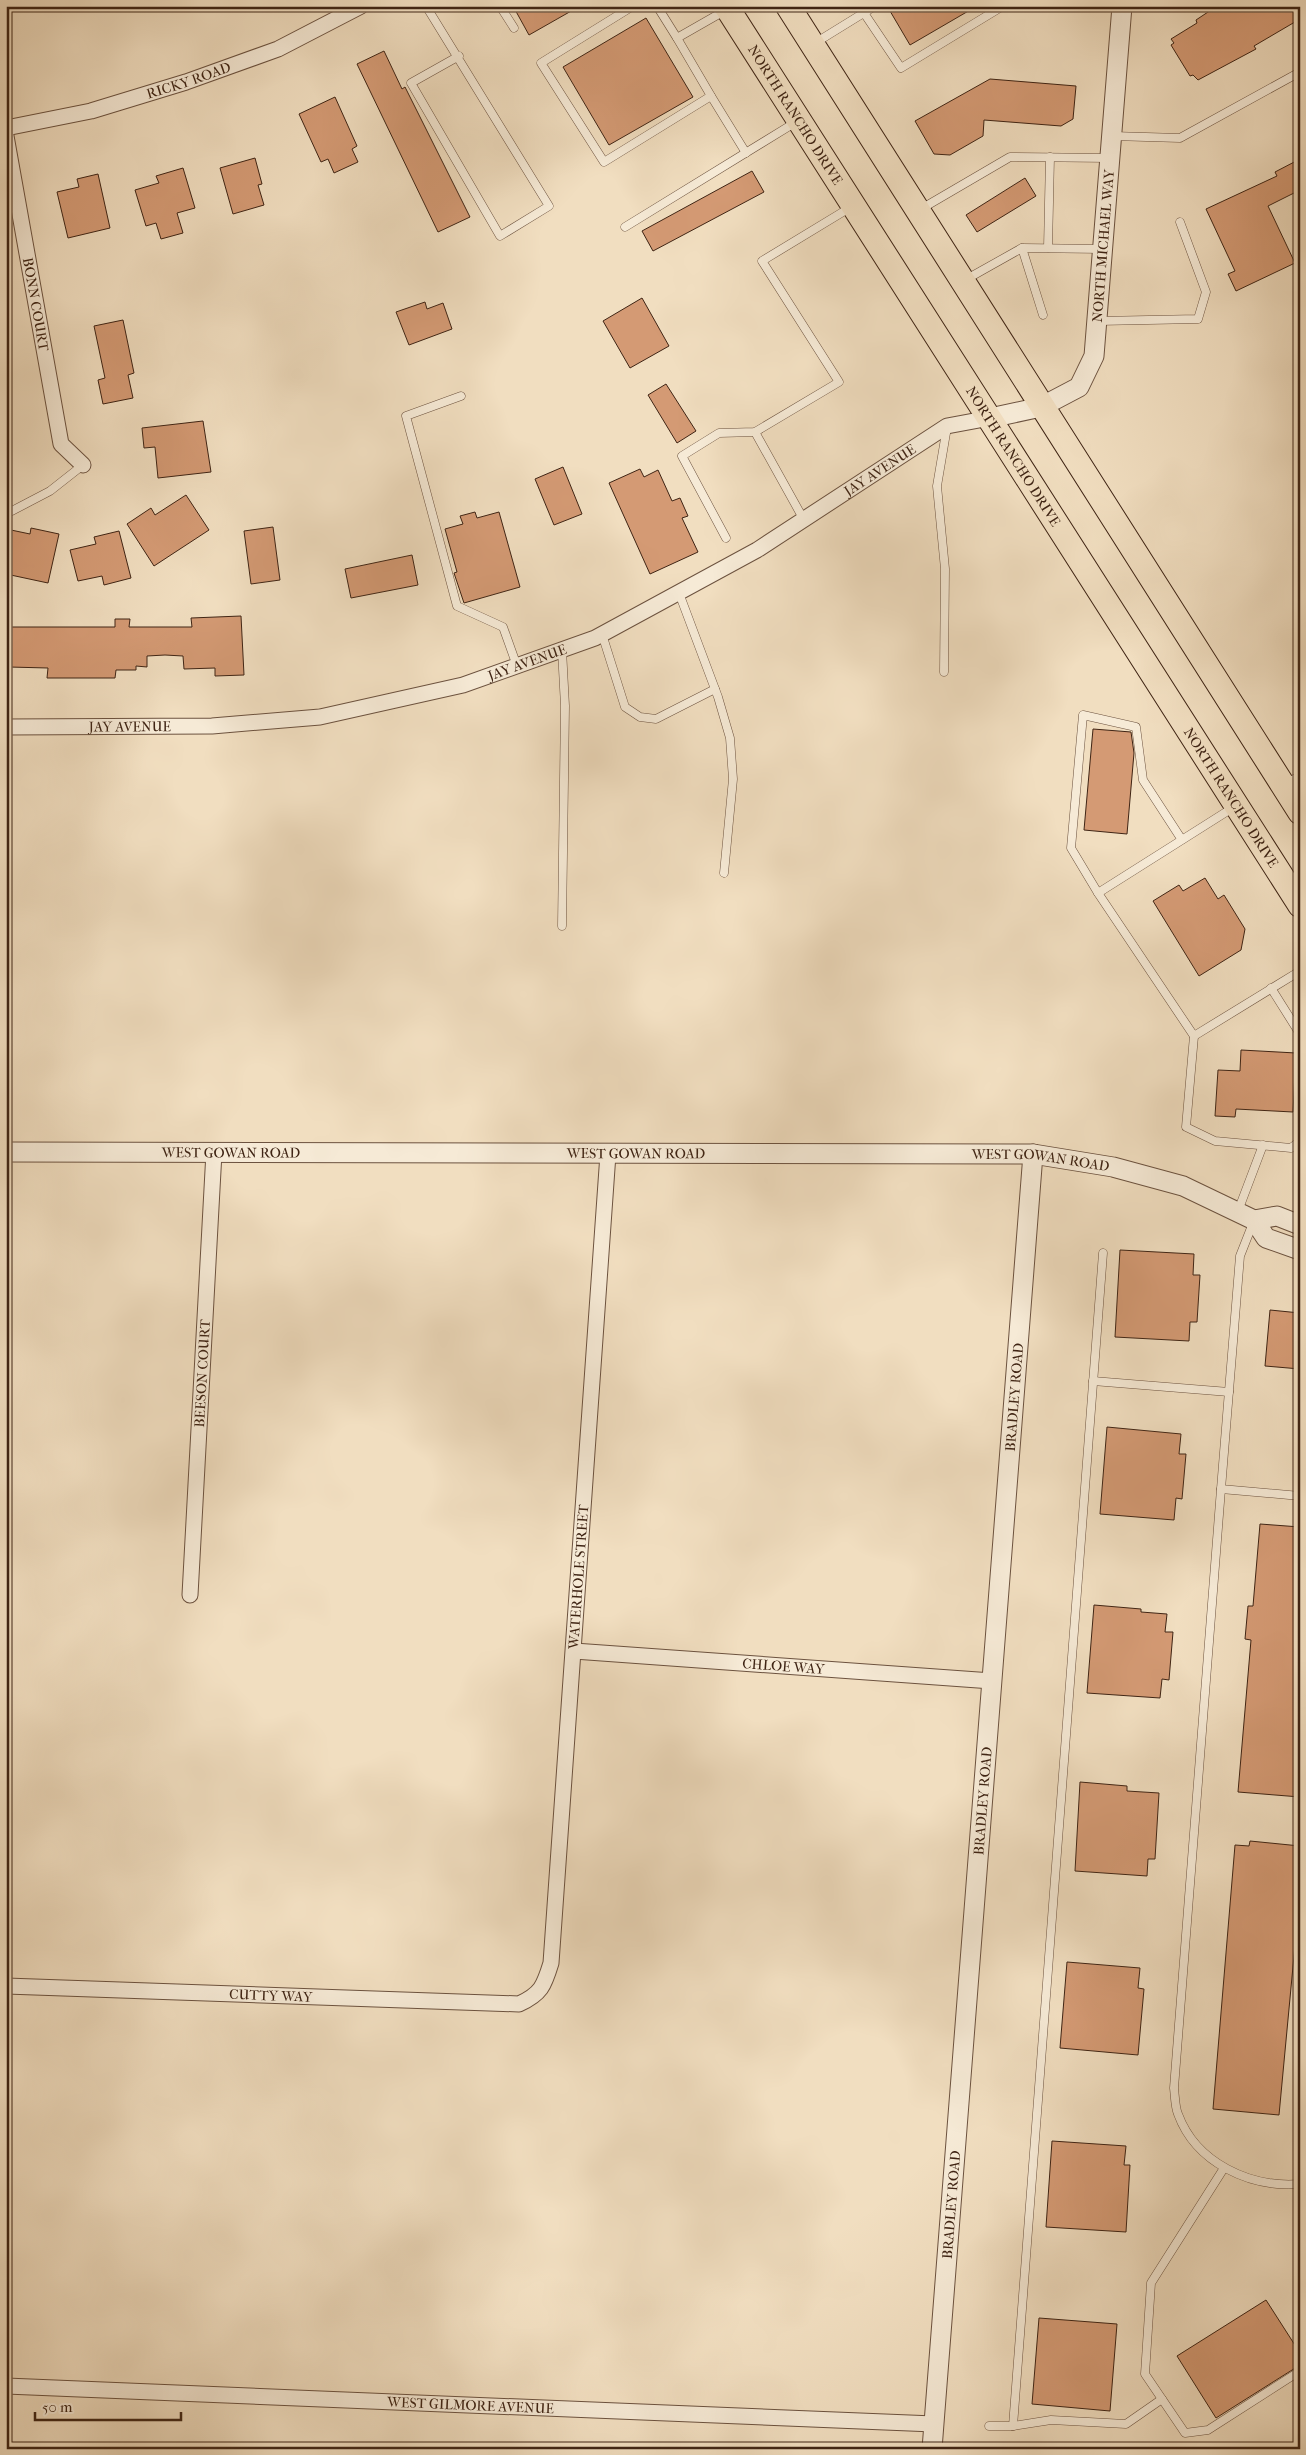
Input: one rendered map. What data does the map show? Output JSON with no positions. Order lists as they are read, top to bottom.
{
  "streets": {
    "main road": ["NORTH RANCHO DRIVE"],
    "street": [
      "RICKY ROAD",
      "NORTH MICHAEL WAY",
      "BONN COURT",
      "JAY AVENUE",
      "WEST GOWAN ROAD",
      "BEESON COURT",
      "BRADLEY ROAD",
      "WATERHOLE STREET",
      "CHLOE WAY",
      "CUTTY WAY",
      "WEST GILMORE AVENUE"
    ]
  },
  "crossings": [
    ["NORTH RANCHO DRIVE", "NORTH MICHAEL WAY"],
    ["NORTH RANCHO DRIVE", "JAY AVENUE"],
    ["NORTH MICHAEL WAY", "JAY AVENUE"],
    ["WEST GOWAN ROAD", "BEESON COURT"],
    ["WEST GOWAN ROAD", "BRADLEY ROAD"],
    ["WEST GOWAN ROAD", "WATERHOLE STREET"],
    ["BRADLEY ROAD", "CHLOE WAY"],
    ["BRADLEY ROAD", "WEST GILMORE AVENUE"],
    ["WATERHOLE STREET", "CHLOE WAY"],
    ["WATERHOLE STREET", "CUTTY WAY"]
  ],
  "scale_bar": "50 m"
}
